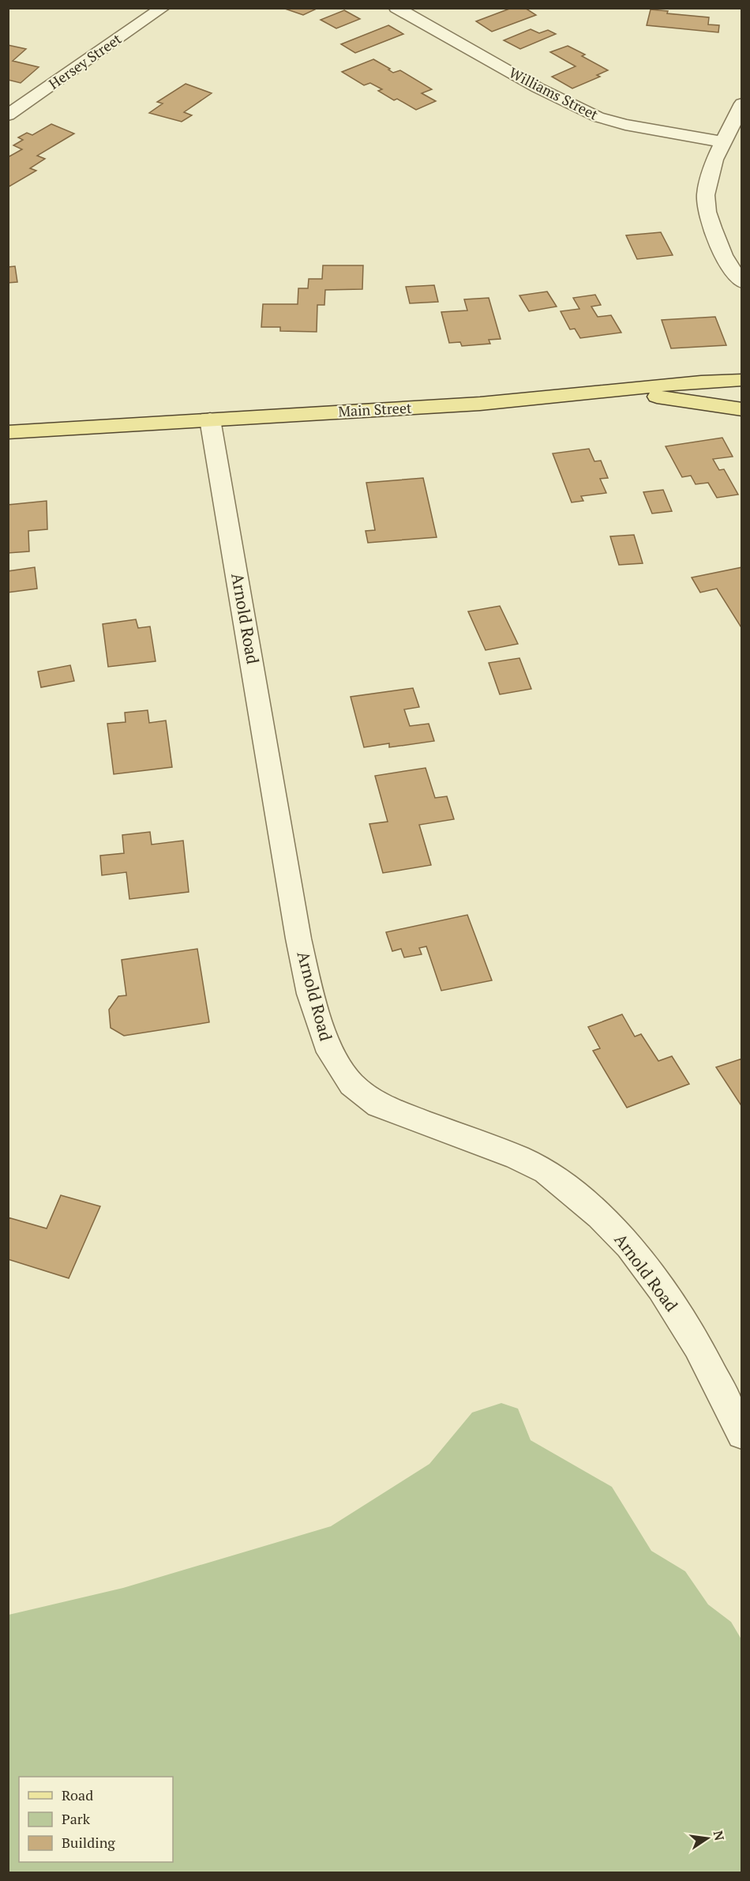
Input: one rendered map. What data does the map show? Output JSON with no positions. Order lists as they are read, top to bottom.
{
  "streets": {
    "main road": ["Main Street"],
    "street": ["Hersey Street", "Williams Street", "Arnold Road"]
  },
  "crossings": [
    ["Main Street", "Arnold Road"]
  ],
  "legend": ["Road", "Park", "Building"],
  "north": "right"
}
